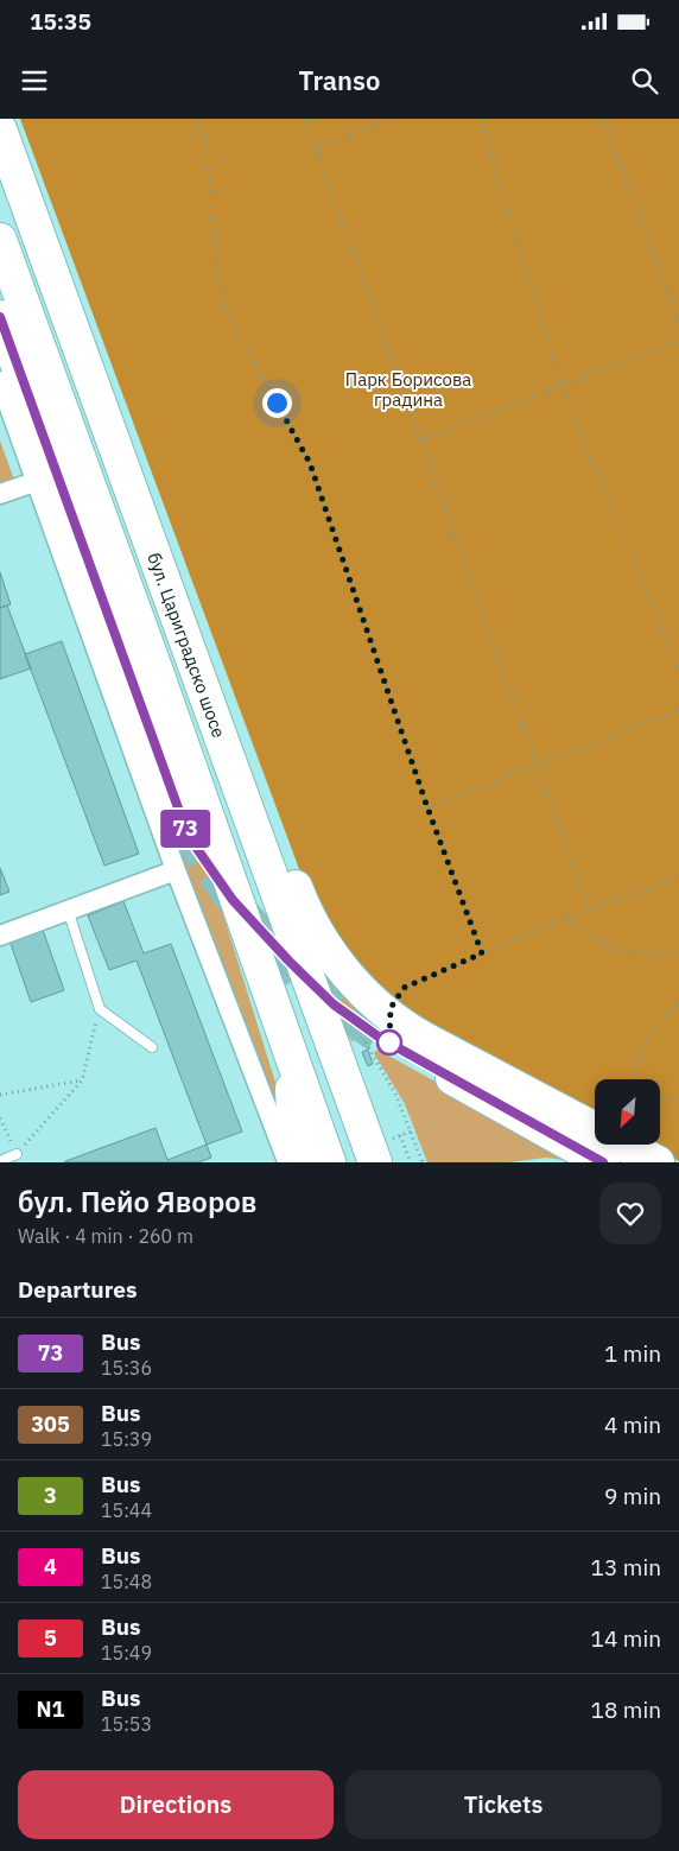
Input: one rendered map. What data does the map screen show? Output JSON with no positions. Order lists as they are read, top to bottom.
{
  "streets": {
    "highway": ["бул. Цариградско шосе"]
  },
  "parks": ["Парк Борисова градина"],
  "lines": ["bus line 73"],
  "north": "bottom left",
  "page": {
    "status": "15:35",
    "header": "Transo",
    "on_map": "73",
    "heading": [
      ["бул. Пейо Яворов", "Walk · 4 min · 260 m"],
      "Departures"
    ],
    "list": [
      {
        "mark": "73",
        "name": "Bus",
        "note": "15:36",
        "value": "1 min"
      },
      {
        "mark": "305",
        "name": "Bus",
        "note": "15:39",
        "value": "4 min"
      },
      {
        "mark": "3",
        "name": "Bus",
        "note": "15:44",
        "value": "9 min"
      },
      {
        "mark": "4",
        "name": "Bus",
        "note": "15:48",
        "value": "13 min"
      },
      {
        "mark": "5",
        "name": "Bus",
        "note": "15:49",
        "value": "14 min"
      },
      {
        "mark": "N1",
        "name": "Bus",
        "note": "15:53",
        "value": "18 min"
      }
    ],
    "buttons": ["Directions", "Tickets"]
  }
}
